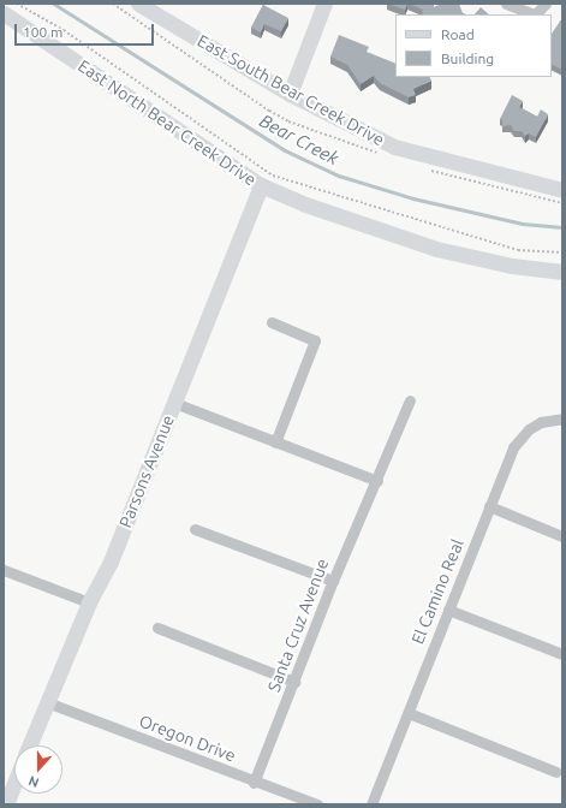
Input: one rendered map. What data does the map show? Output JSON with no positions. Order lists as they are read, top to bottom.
{
  "streets": {
    "street": [
      "East South Bear Creek Drive",
      "East North Bear Creek Drive",
      "Parsons Avenue",
      "El Camino Real",
      "Santa Cruz Avenue",
      "Oregon Drive"
    ]
  },
  "crossings": [
    ["East North Bear Creek Drive", "Parsons Avenue"],
    ["Parsons Avenue", "Oregon Drive"],
    ["Santa Cruz Avenue", "Oregon Drive"]
  ],
  "water": ["Bear Creek"],
  "legend": ["Road", "Building"],
  "scale_bar": "100 m",
  "north": "bottom"
}
